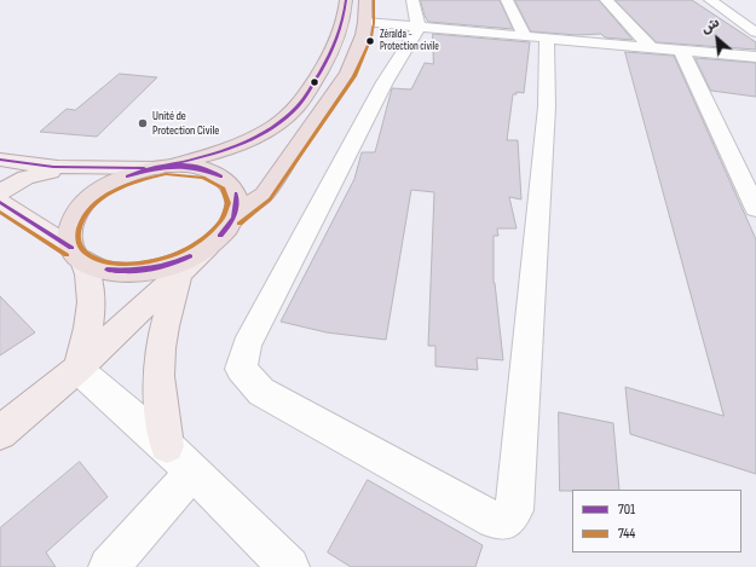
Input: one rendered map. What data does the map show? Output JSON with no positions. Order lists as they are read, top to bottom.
{
  "places": ["Zéralda - Protection civile", "Unité de Protection Civile"],
  "lines": ["transit line 701", "transit line 744"],
  "legend": ["701", "744"],
  "north": "top left"
}
